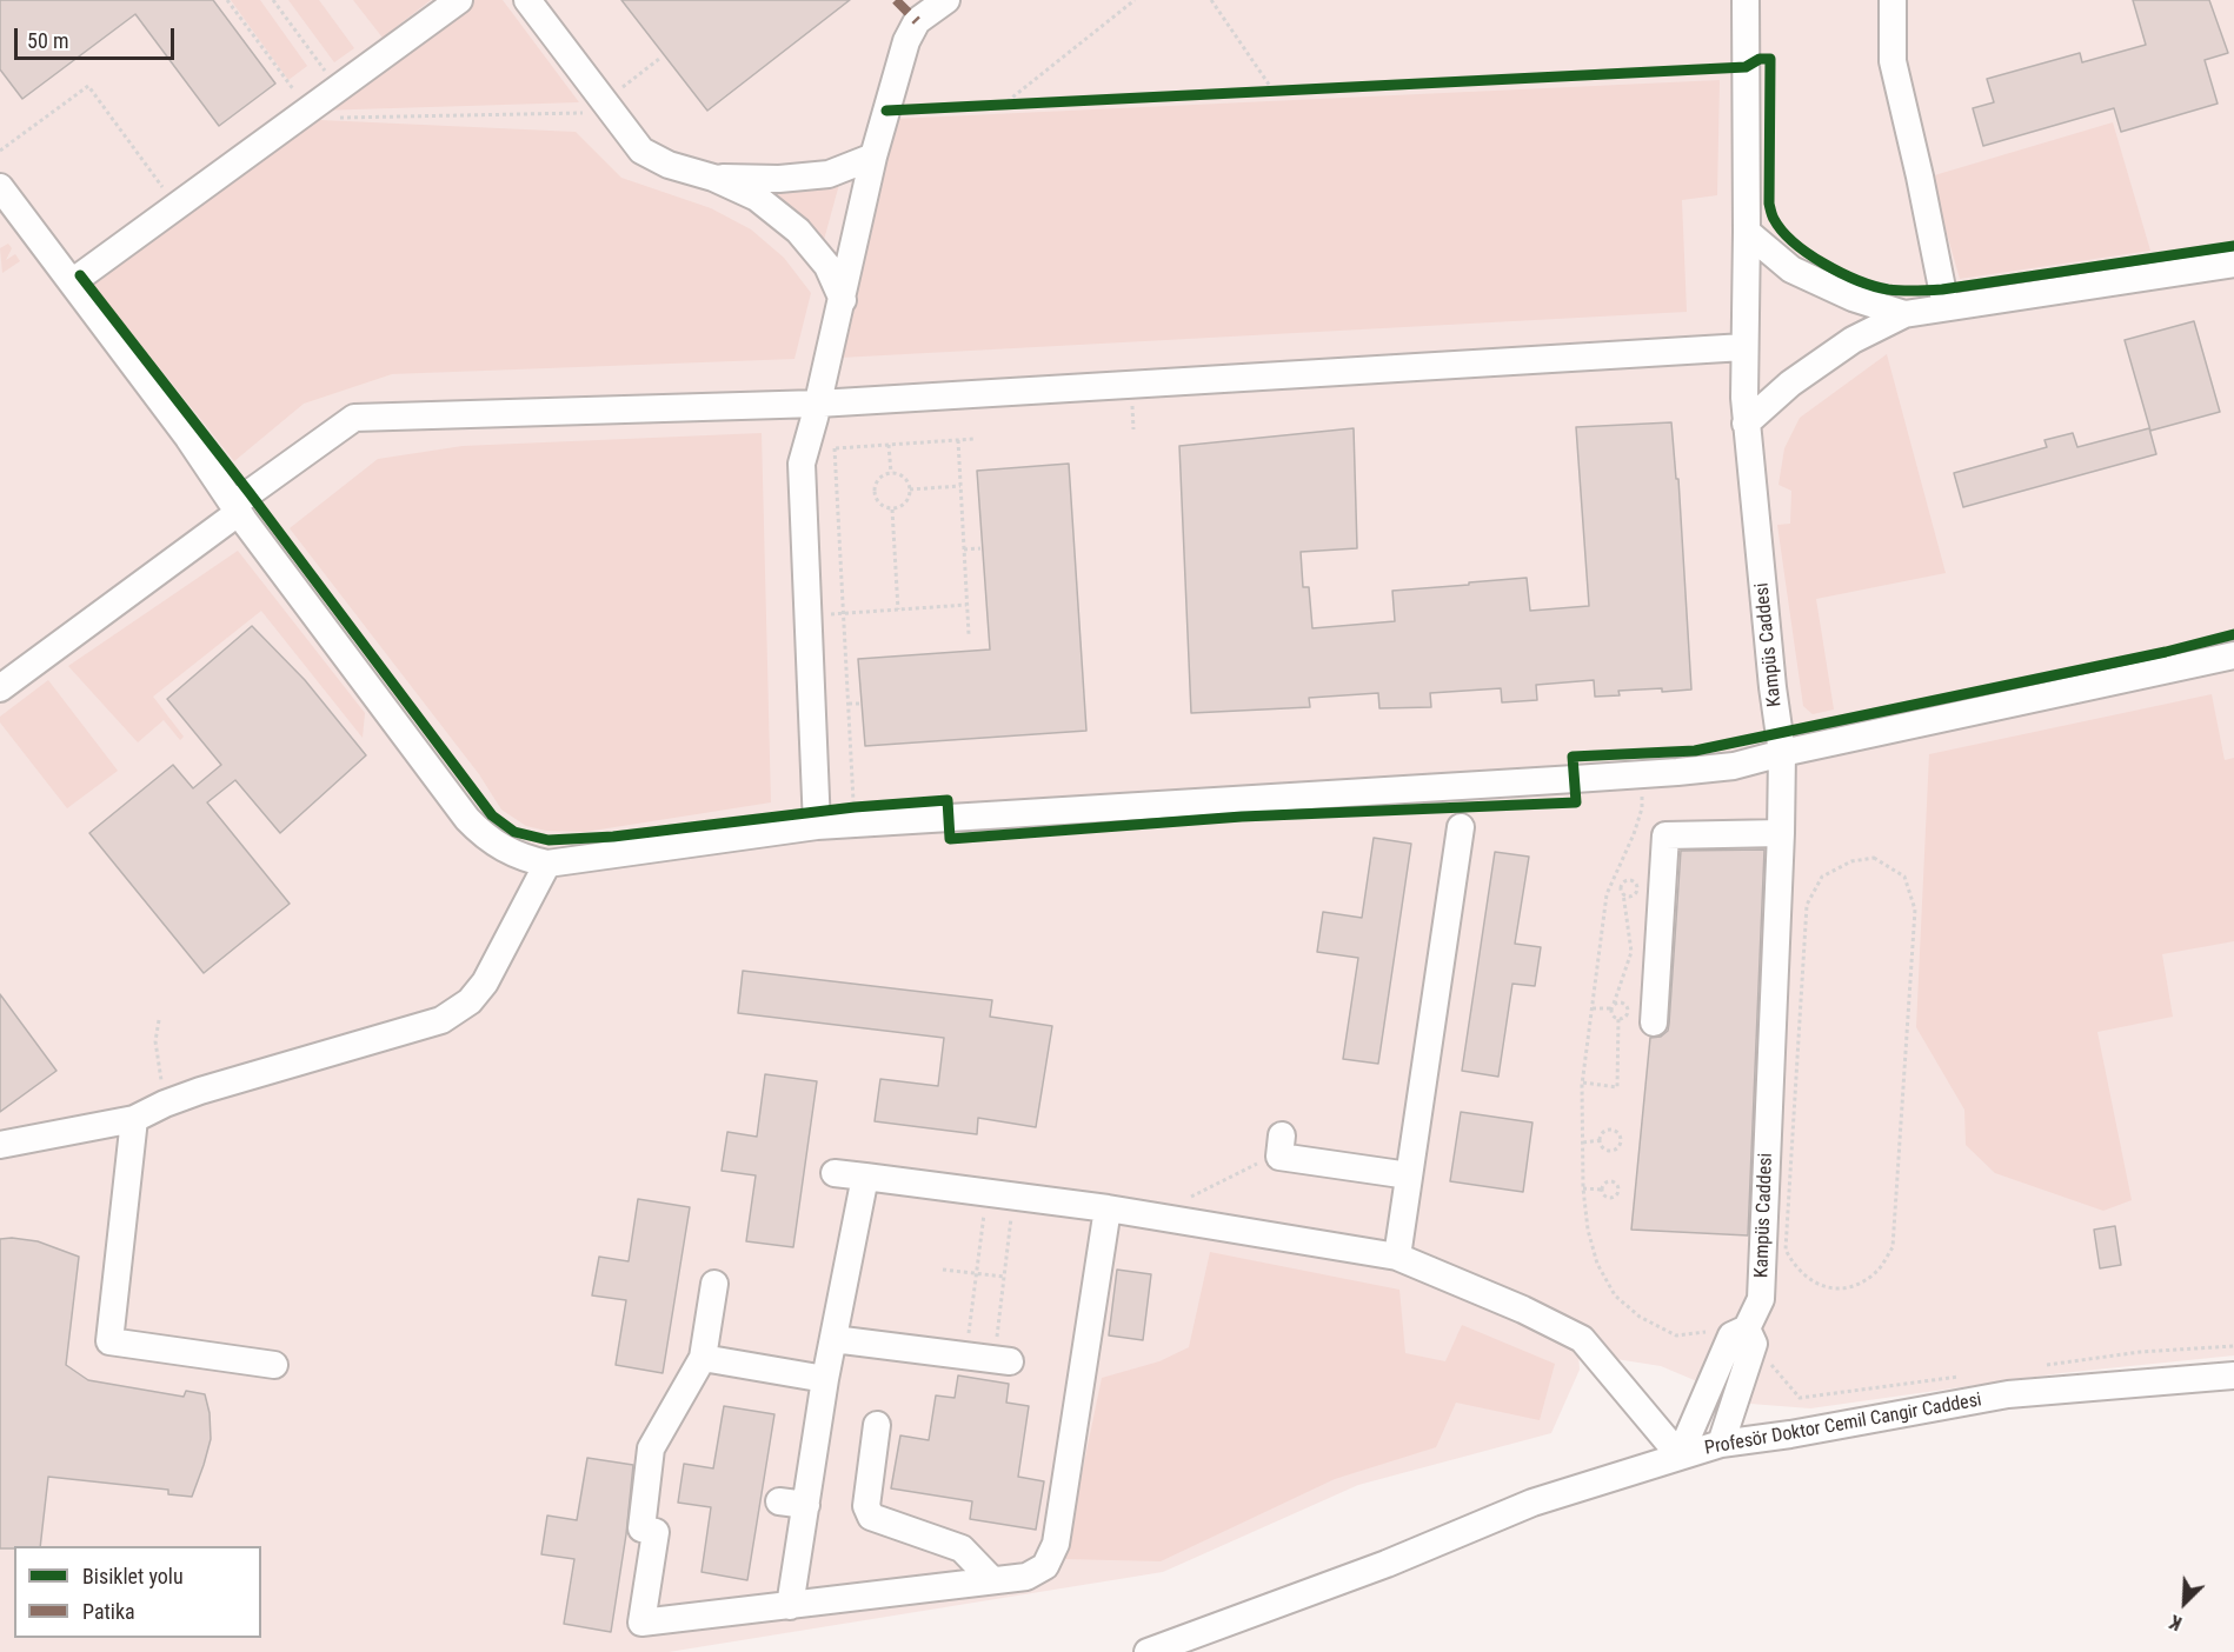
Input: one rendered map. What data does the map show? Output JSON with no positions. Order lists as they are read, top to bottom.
{
  "streets": {
    "street": ["Kampüs Caddesi", "Profesör Doktor Cemil Cangir Caddesi"]
  },
  "legend": ["Bisiklet yolu", "Patika"],
  "scale_bar": "50 m",
  "north": "bottom left"
}
